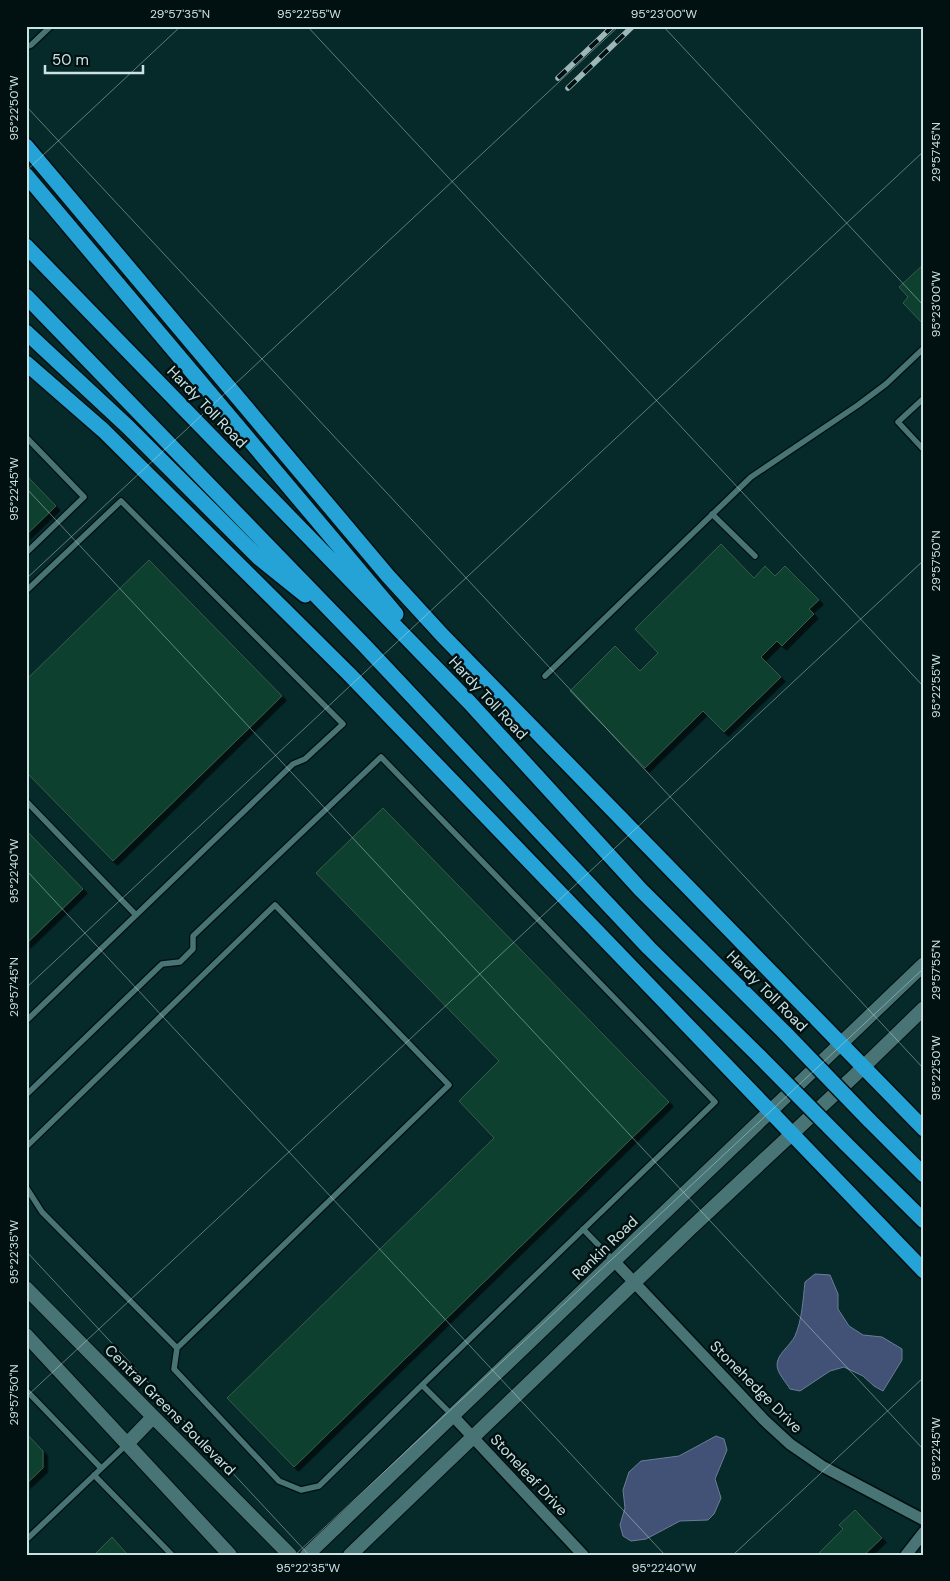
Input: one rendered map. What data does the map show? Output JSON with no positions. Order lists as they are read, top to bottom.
{
  "streets": {
    "highway": ["Hardy Toll Road"],
    "main road": ["Rankin Road", "Central Greens Boulevard"],
    "street": ["Stonehedge Drive", "Stoneleaf Drive"]
  },
  "crossings": [
    ["Rankin Road", "Stonehedge Drive"],
    ["Rankin Road", "Stoneleaf Drive"]
  ],
  "scale_bar": "50 m",
  "coordinates": [
    "29°57'35\"N",
    "95°22'55\"W",
    "95°23'00\"W",
    "95°22'50\"W",
    "29°57'45\"N",
    "95°22'45\"W",
    "29°57'50\"N",
    "95°22'40\"W",
    "29°57'55\"N",
    "95°22'35\"W"
  ]
}
